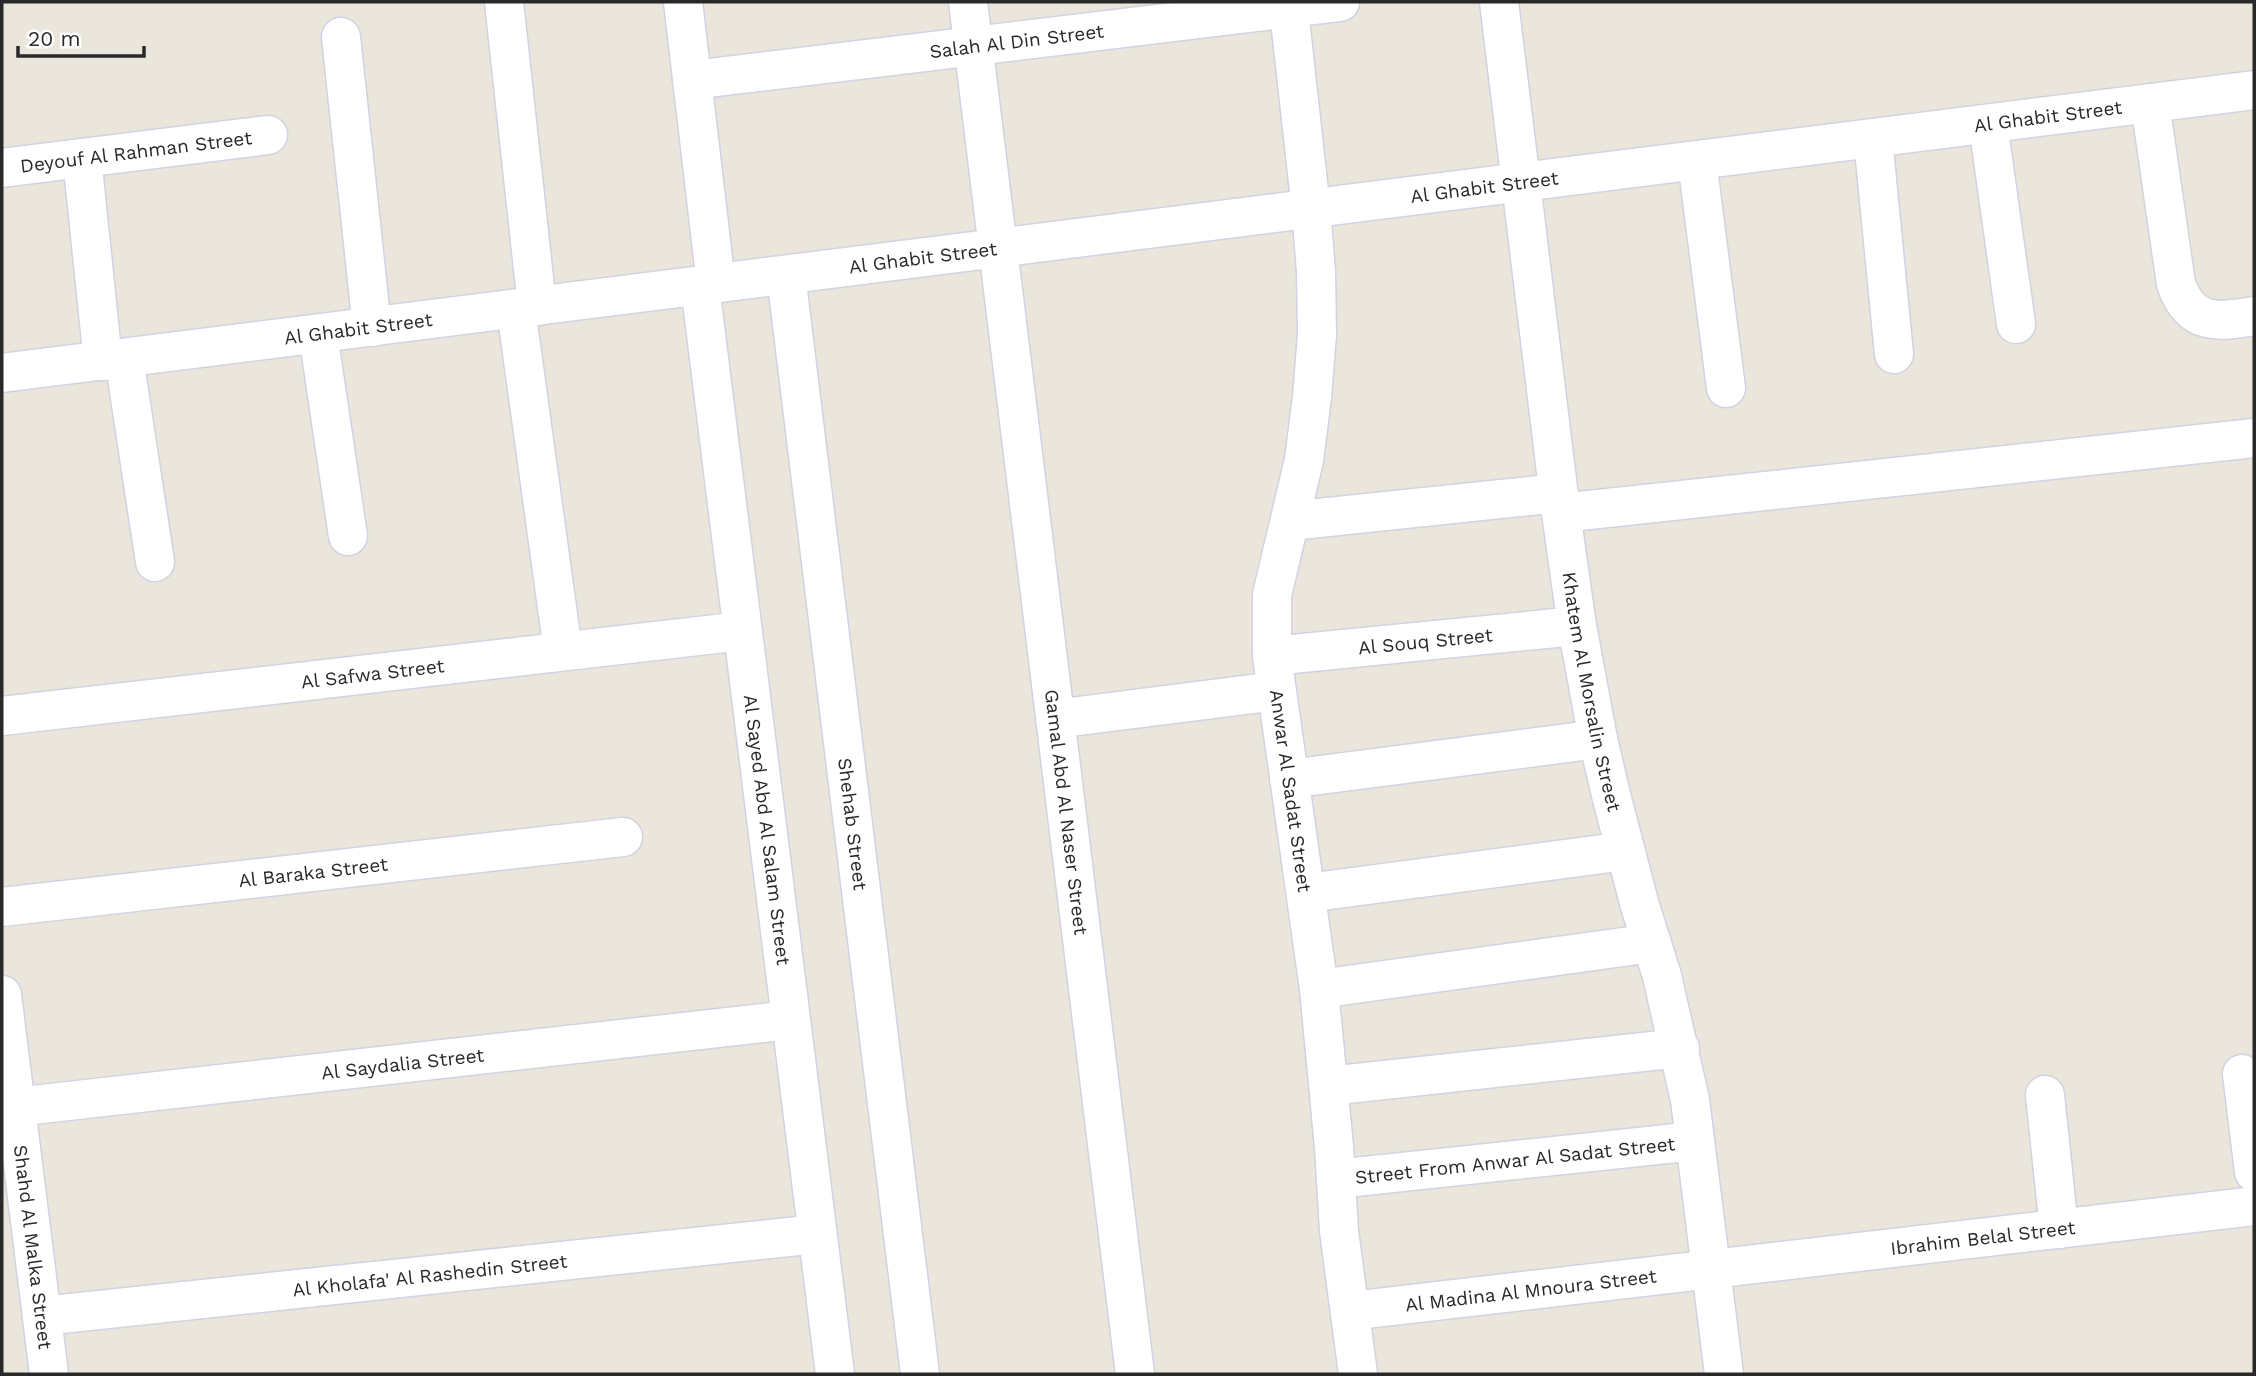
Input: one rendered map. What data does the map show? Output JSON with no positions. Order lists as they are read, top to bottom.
{
  "streets": {
    "street": [
      "Salah Al Din Street",
      "Al Ghabit Street",
      "Deyouf Al Rahman Street",
      "Al Souq Street",
      "Al Safwa Street",
      "Khatem Al Morsalin Street",
      "Anwar Al Sadat Street",
      "Gamal Abd Al Naser Street",
      "Shehab Street",
      "Al Sayed Abd Al Salam Street",
      "Al Baraka Street",
      "Al Saydalia Street",
      "Street From Anwar Al Sadat Street",
      "Ibrahim Belal Street",
      "Shahd Al Malka Street",
      "Al Kholafa' Al Rashedin Street",
      "Al Madina Al Mnoura Street"
    ]
  },
  "crossings": [
    ["Salah Al Din Street", "Anwar Al Sadat Street"],
    ["Salah Al Din Street", "Gamal Abd Al Naser Street"],
    ["Al Ghabit Street", "Khatem Al Morsalin Street"],
    ["Al Ghabit Street", "Anwar Al Sadat Street"],
    ["Al Ghabit Street", "Gamal Abd Al Naser Street"],
    ["Al Ghabit Street", "Shehab Street"],
    ["Al Ghabit Street", "Al Sayed Abd Al Salam Street"],
    ["Al Souq Street", "Khatem Al Morsalin Street"],
    ["Al Souq Street", "Anwar Al Sadat Street"],
    ["Al Souq Street", "Gamal Abd Al Naser Street"],
    ["Al Safwa Street", "Al Sayed Abd Al Salam Street"],
    ["Khatem Al Morsalin Street", "Street From Anwar Al Sadat Street"],
    ["Khatem Al Morsalin Street", "Ibrahim Belal Street"],
    ["Khatem Al Morsalin Street", "Al Madina Al Mnoura Street"],
    ["Anwar Al Sadat Street", "Street From Anwar Al Sadat Street"],
    ["Anwar Al Sadat Street", "Al Madina Al Mnoura Street"],
    ["Al Sayed Abd Al Salam Street", "Al Saydalia Street"],
    ["Al Sayed Abd Al Salam Street", "Al Kholafa' Al Rashedin Street"],
    ["Al Saydalia Street", "Shahd Al Malka Street"],
    ["Ibrahim Belal Street", "Al Madina Al Mnoura Street"],
    ["Shahd Al Malka Street", "Al Kholafa' Al Rashedin Street"]
  ],
  "scale_bar": "20 m"
}
